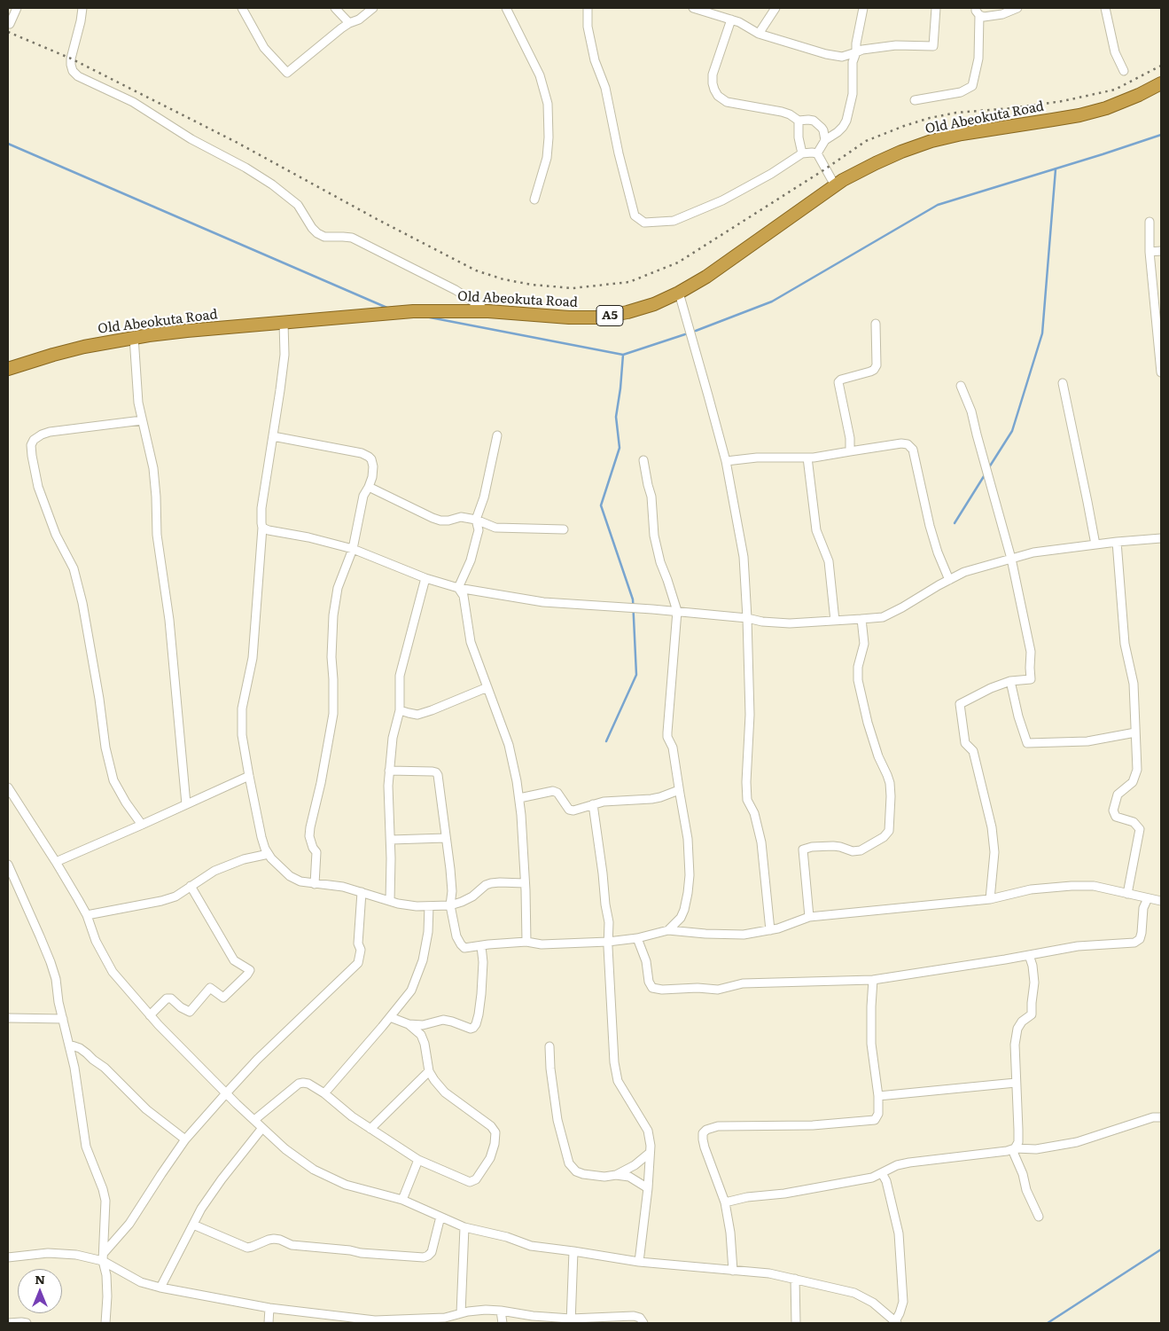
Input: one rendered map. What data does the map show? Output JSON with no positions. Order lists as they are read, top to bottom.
{
  "streets": {
    "highway": ["Old Abeokuta Road", "A5"]
  },
  "north": "top"
}
